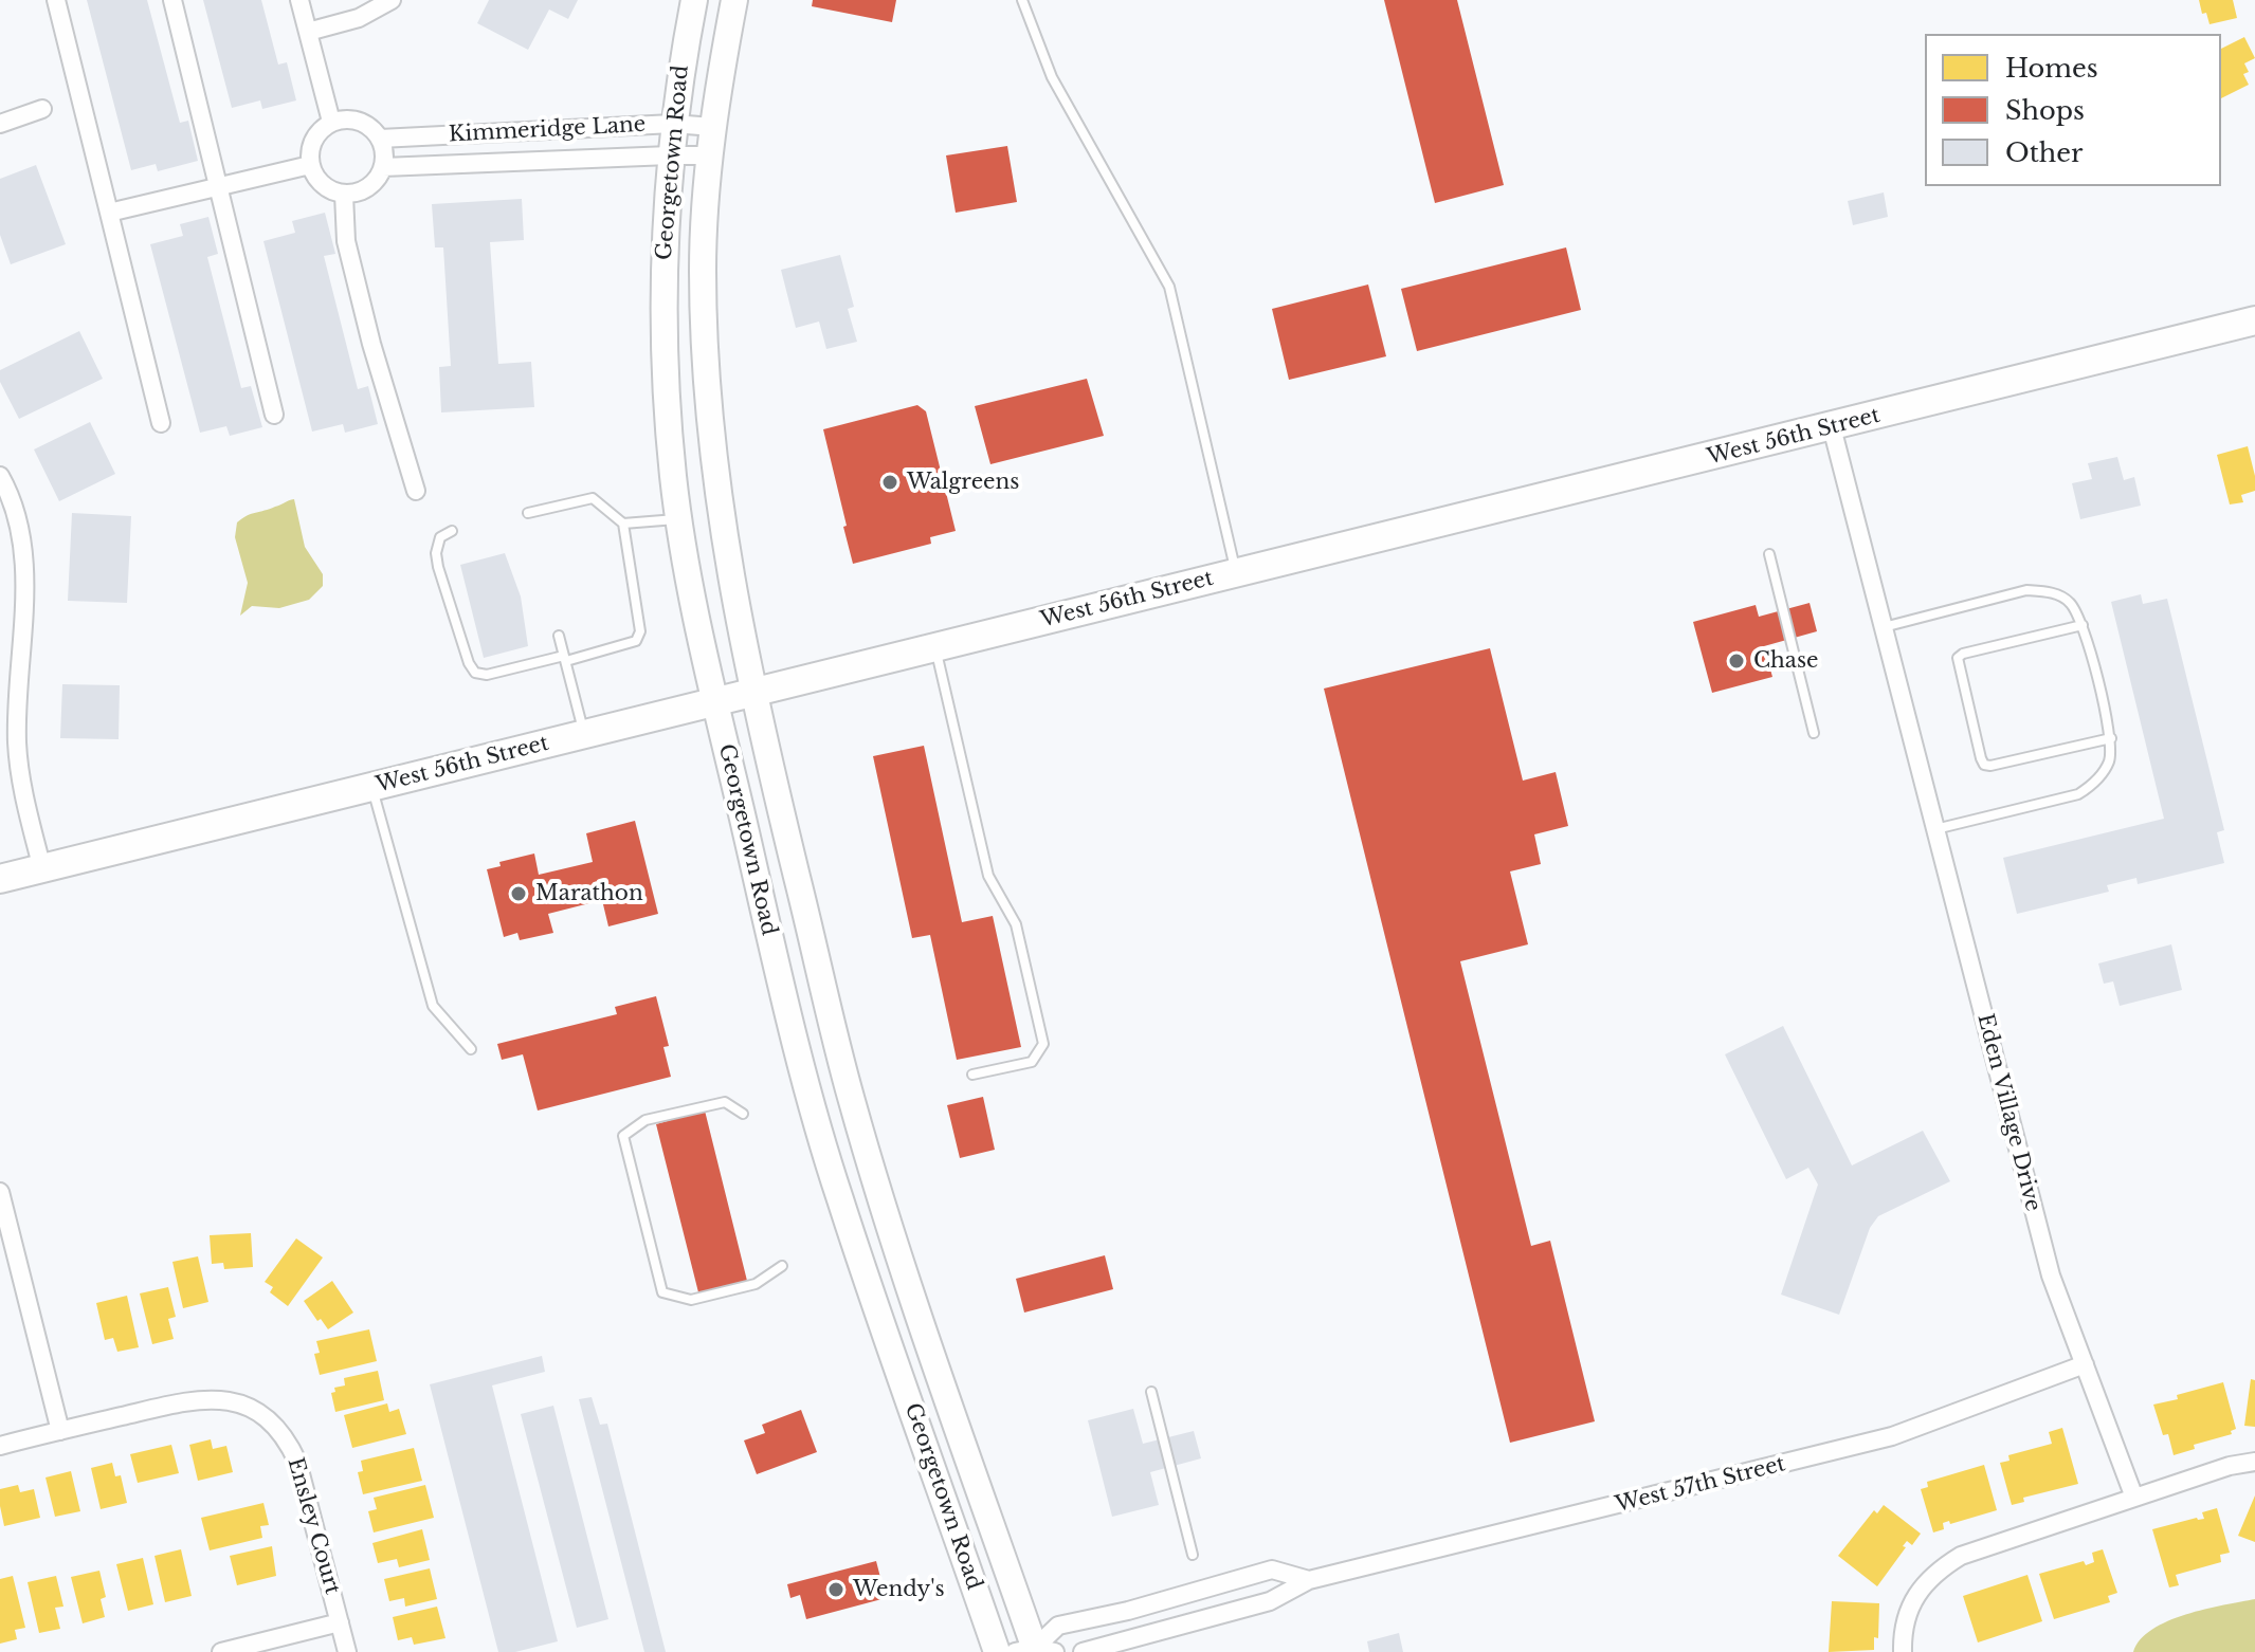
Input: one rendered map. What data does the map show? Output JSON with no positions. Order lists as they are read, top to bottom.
{
  "streets": {
    "main road": ["Georgetown Road", "West 56th Street"],
    "street": [
      "Kimmeridge Lane",
      "Eden Village Drive",
      "West 57th Street",
      "Ensley Court"
    ]
  },
  "crossings": [
    ["Kimmeridge Lane", "Georgetown Road"],
    ["Georgetown Road", "West 56th Street"],
    ["Georgetown Road", "West 57th Street"],
    ["West 56th Street", "Eden Village Drive"],
    ["Eden Village Drive", "West 57th Street"]
  ],
  "places": [
    "Walgreens",
    "Chase",
    "Marathon",
    "Wendy's"
  ],
  "legend": ["Homes", "Shops", "Other"]
}
